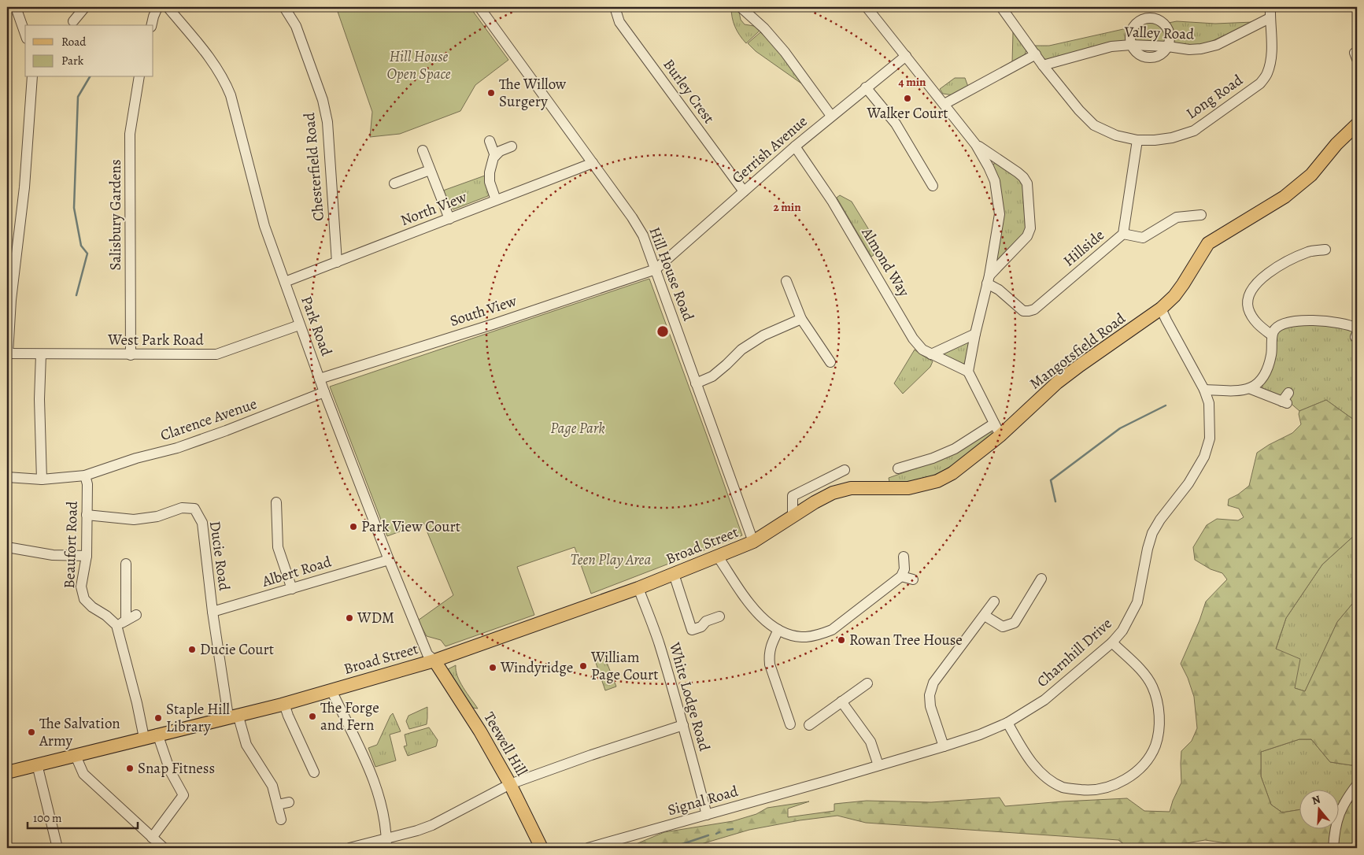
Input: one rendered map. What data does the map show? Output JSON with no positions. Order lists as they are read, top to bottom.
{
  "streets": {
    "main road": ["Mangotsfield Road", "Broad Street", "Teewell Hill"],
    "street": [
      "Valley Road",
      "Burley Crest",
      "Long Road",
      "Gerrish Avenue",
      "Chesterfield Road",
      "North View",
      "Salisbury Gardens",
      "Hillside",
      "Almond Way",
      "Hill House Road",
      "South View",
      "Park Road",
      "West Park Road",
      "Clarence Avenue",
      "Beaufort Road",
      "Ducie Road",
      "Albert Road",
      "Charnhill Drive",
      "White Lodge Road",
      "Signal Road"
    ]
  },
  "crossings": [
    ["Valley Road", "Long Road"],
    ["Burley Crest", "Gerrish Avenue"],
    ["Long Road", "Hillside"],
    ["Gerrish Avenue", "Almond Way"],
    ["Gerrish Avenue", "Hill House Road"],
    ["Gerrish Avenue", "South View"],
    ["Chesterfield Road", "North View"],
    ["North View", "Hill House Road"],
    ["North View", "Park Road"],
    ["Salisbury Gardens", "West Park Road"],
    ["Hill House Road", "South View"],
    ["Hill House Road", "Mangotsfield Road"],
    ["Hill House Road", "Broad Street"],
    ["South View", "Park Road"],
    ["Park Road", "West Park Road"],
    ["Park Road", "Clarence Avenue"],
    ["Park Road", "Broad Street"],
    ["Park Road", "Albert Road"],
    ["Park Road", "Teewell Hill"],
    ["Mangotsfield Road", "Broad Street"],
    ["Mangotsfield Road", "Charnhill Drive"],
    ["Clarence Avenue", "Beaufort Road"],
    ["Beaufort Road", "Ducie Road"],
    ["Broad Street", "Ducie Road"],
    ["Broad Street", "White Lodge Road"],
    ["Broad Street", "Teewell Hill"],
    ["Ducie Road", "Albert Road"],
    ["Charnhill Drive", "Signal Road"],
    ["White Lodge Road", "Signal Road"]
  ],
  "parks": ["Hill House Open Space", "Page Park", "Teen Play Area"],
  "places": [
    "The Willow Surgery",
    "Walker Court",
    "Park View Court",
    "WDM",
    "Rowan Tree House",
    "Ducie Court",
    "William Page Court",
    "Windyridge",
    "The Forge and Fern",
    "Staple Hill Library",
    "The Salvation Army",
    "Snap Fitness"
  ],
  "legend": ["Road", "Park"],
  "scale_bar": "100 m",
  "north": "top",
  "rings": ["4 min", "2 min"]
}
